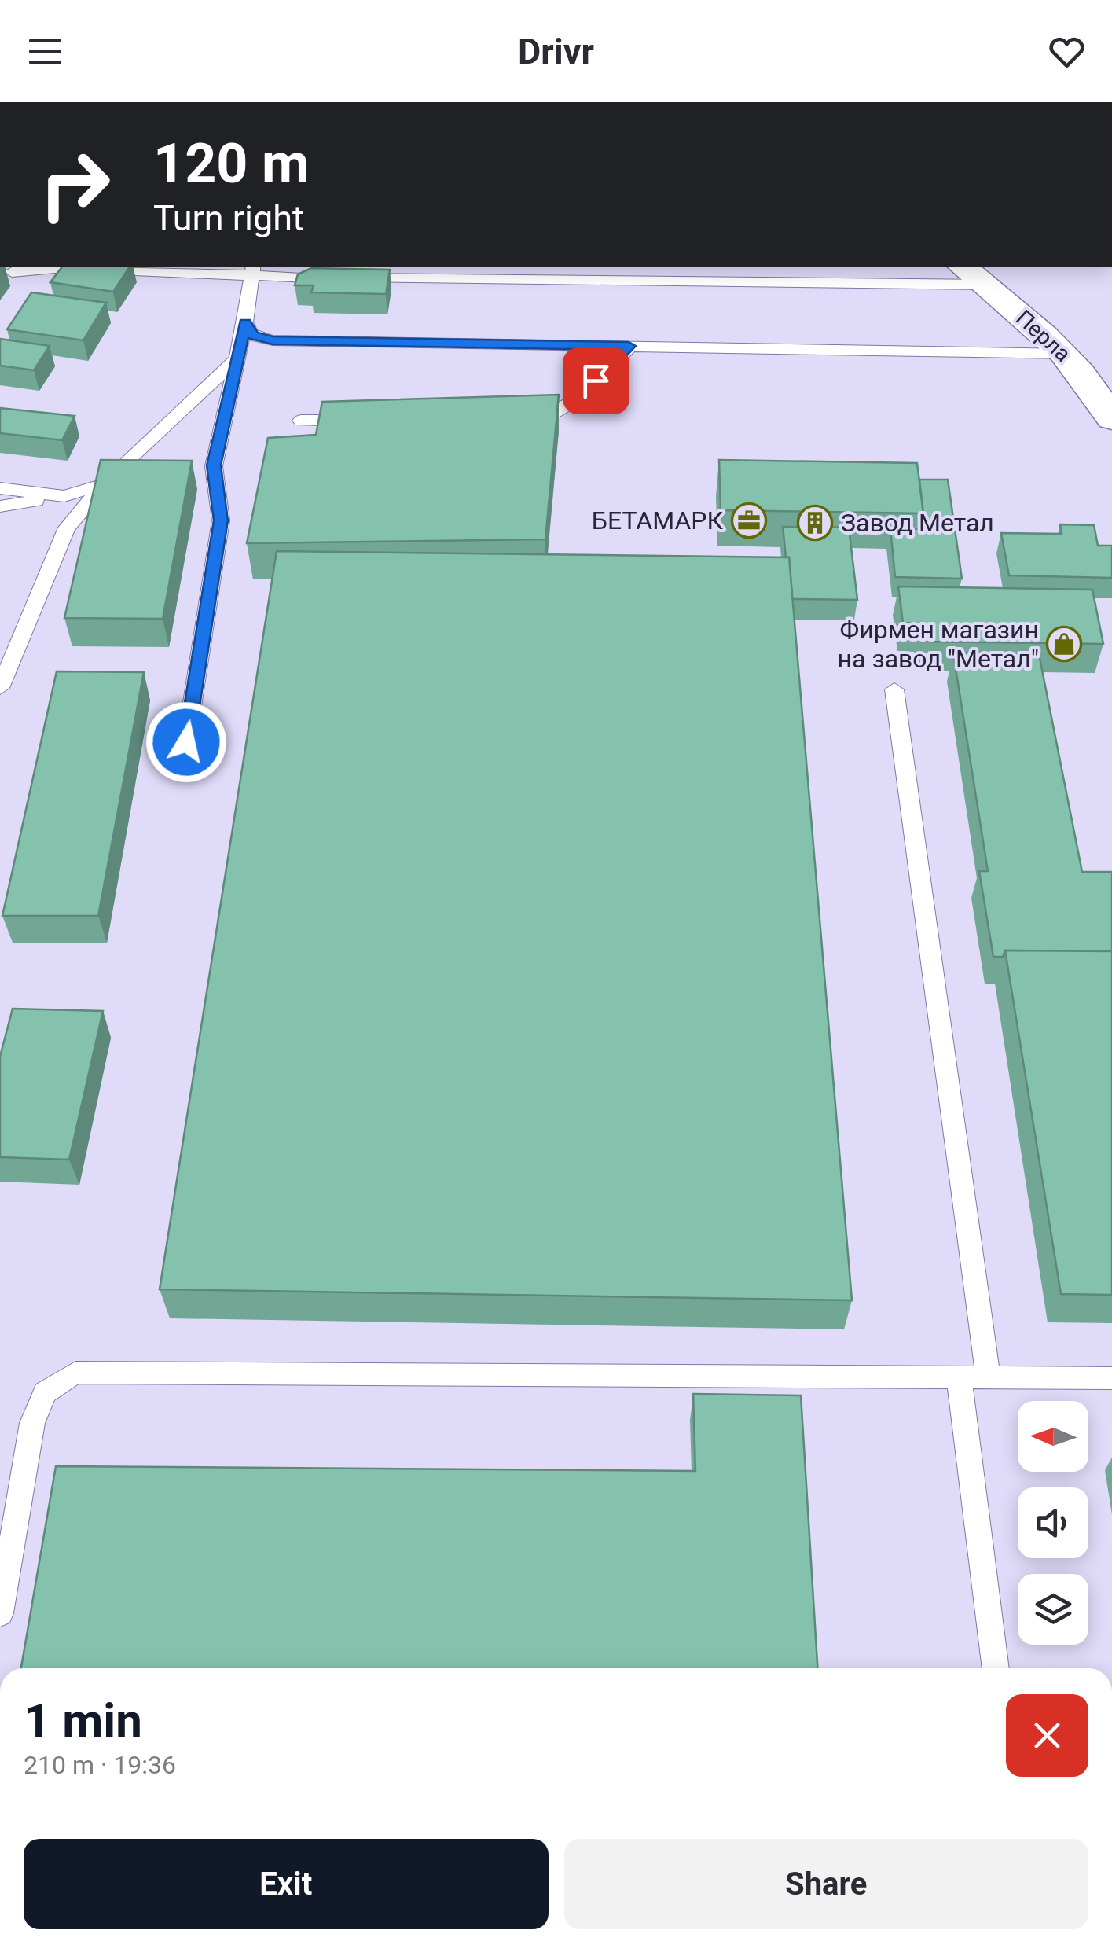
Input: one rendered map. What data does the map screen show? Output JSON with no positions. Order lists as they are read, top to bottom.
{
  "streets": {
    "street": ["Перла"]
  },
  "places": {
    "office": ["БЕТАМАРК"],
    "building": ["Завод Метал"],
    "shop": ["Фирмен магазин на завод \"Метал\""]
  },
  "north": "left",
  "page": {
    "header": "Drivr",
    "turn": ["120 m", "Turn right"],
    "heading": ["1 min", "210 m · 19:36"],
    "buttons": ["Exit", "Share"]
  }
}
